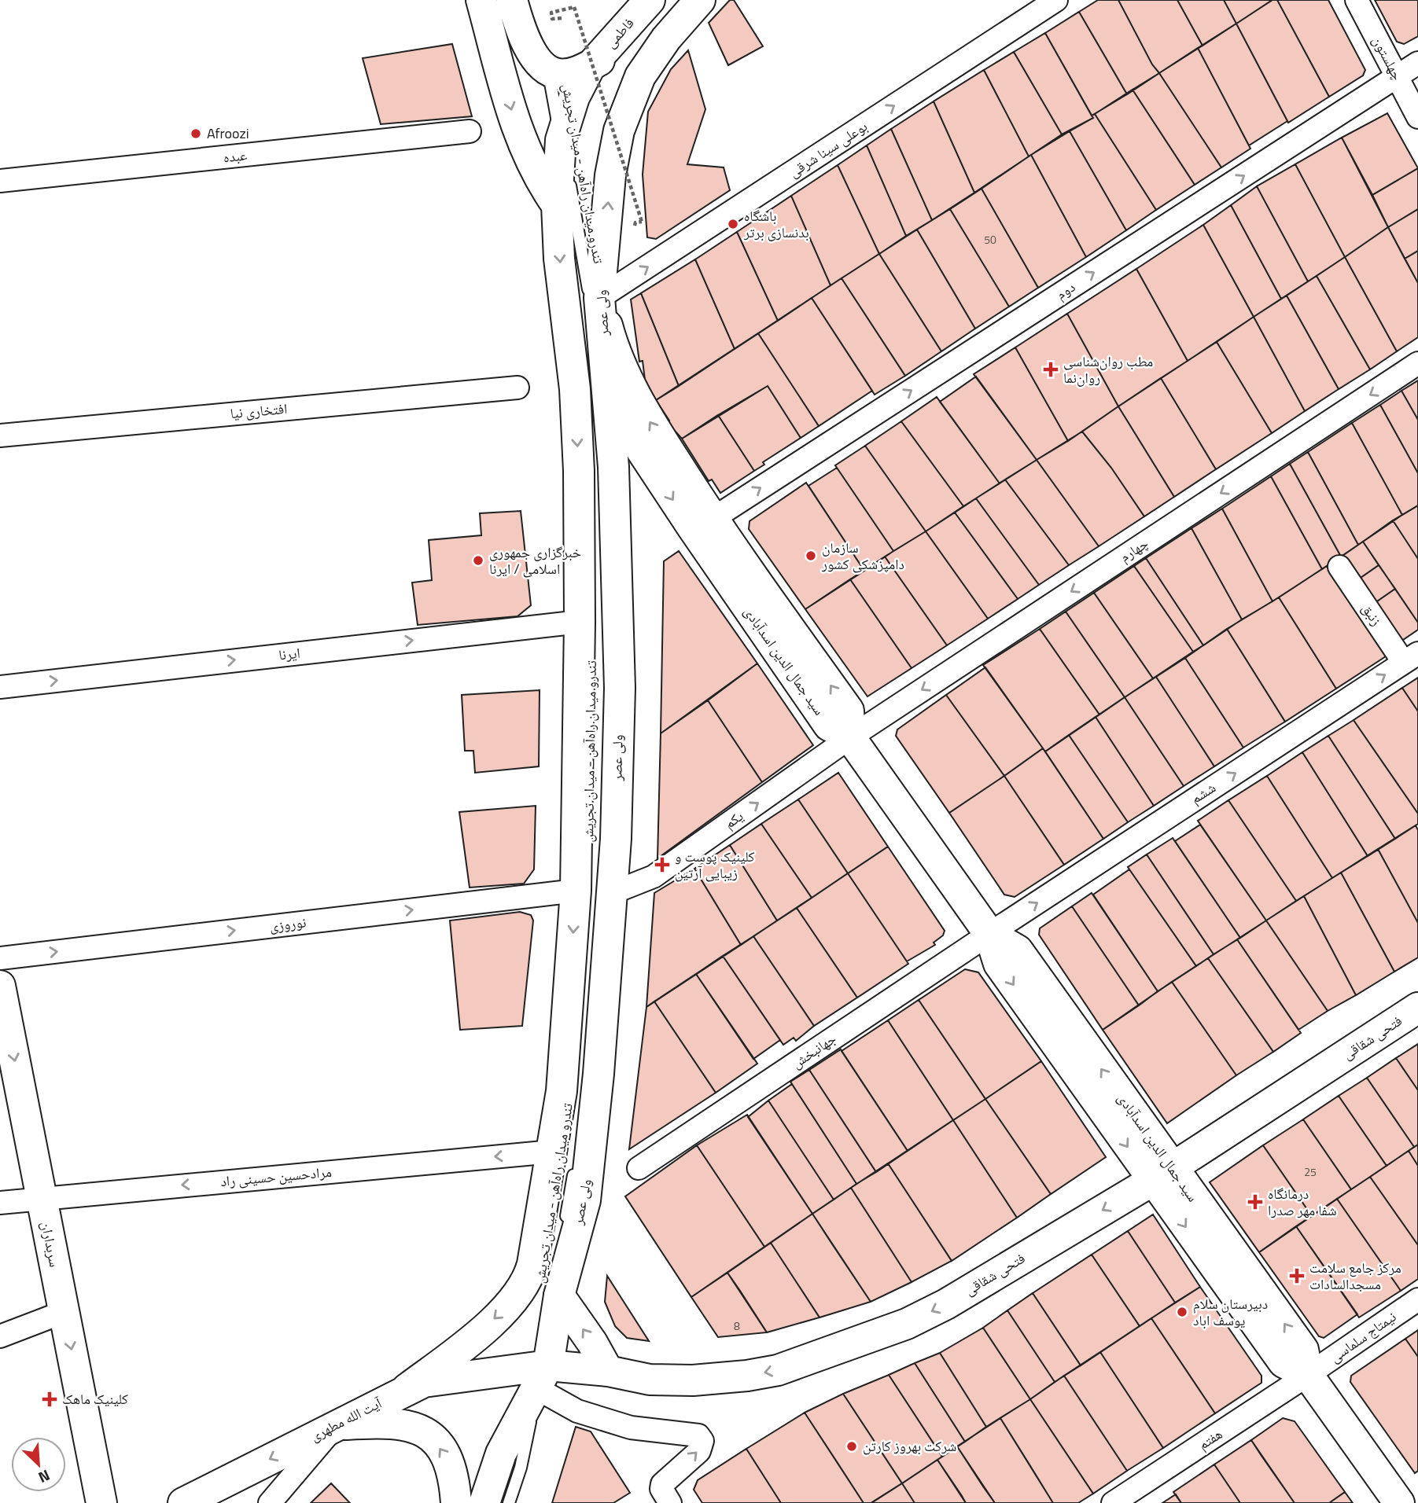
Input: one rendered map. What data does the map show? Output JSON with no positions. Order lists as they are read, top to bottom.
{
  "streets": {
    "main road": [
      "فاطمی",
      "ولی عصر",
      "سید جمال الدین اسدآبادی",
      "فتحی شقاقی",
      "سربداران",
      "آیت الله مطهری"
    ],
    "street": [
      "چهلستون",
      "بوعلی سینا شرقی",
      "عبده",
      "دوم",
      "افتخاری نیا",
      "چهارم",
      "زنبق",
      "ايرنا",
      "ششم",
      "یکم",
      "نوروزی",
      "جهانبخش",
      "مرادحسین حسینی راد",
      "نیمتاج سلماسی",
      "هفتم"
    ],
    "lane": ["تندرو میدان راه‌آهن - میدان تجریش"]
  },
  "crossings": [
    ["چهلستون", "دوم"],
    ["بوعلی سینا شرقی", "ولی عصر"],
    ["تندرو میدان راه‌آهن - میدان تجریش", "ولی عصر"],
    ["تندرو میدان راه‌آهن - میدان تجریش", "سید جمال الدین اسدآبادی"],
    ["تندرو میدان راه‌آهن - میدان تجریش", "فتحی شقاقی"],
    ["تندرو میدان راه‌آهن - میدان تجریش", "مرادحسین حسینی راد"],
    ["تندرو میدان راه‌آهن - میدان تجریش", "آیت الله مطهری"],
    ["ولی عصر", "ايرنا"],
    ["ولی عصر", "سید جمال الدین اسدآبادی"],
    ["ولی عصر", "یکم"],
    ["ولی عصر", "نوروزی"],
    ["ولی عصر", "فتحی شقاقی"],
    ["ولی عصر", "مرادحسین حسینی راد"],
    ["ولی عصر", "آیت الله مطهری"],
    ["چهارم", "سید جمال الدین اسدآبادی"],
    ["چهارم", "یکم"],
    ["زنبق", "ششم"],
    ["سید جمال الدین اسدآبادی", "ششم"],
    ["سید جمال الدین اسدآبادی", "یکم"],
    ["سید جمال الدین اسدآبادی", "فتحی شقاقی"],
    ["سید جمال الدین اسدآبادی", "جهانبخش"],
    ["سید جمال الدین اسدآبادی", "نیمتاج سلماسی"],
    ["سید جمال الدین اسدآبادی", "هفتم"],
    ["ششم", "جهانبخش"],
    ["فتحی شقاقی", "آیت الله مطهری"],
    ["مرادحسین حسینی راد", "سربداران"],
    ["نیمتاج سلماسی", "هفتم"]
  ],
  "one_way": [
    "بوعلی سینا شرقی",
    "دوم",
    "چهارم",
    "ايرنا",
    "ششم",
    "یکم",
    "نوروزی",
    "فتحی شقاقی",
    "مرادحسین حسینی راد",
    "سربداران",
    "آیت الله مطهری"
  ],
  "places": {
    "other": [
      "Afroozi",
      "باشگاه بدنسازی برتر",
      "سازمان دامپزشکی کشور",
      "خبرگزاری جمهوری اسلامی / ایرنا",
      "دبیرستان سلام یوسف اباد",
      "شرکت بهروز کارتن"
    ],
    "health": [
      "مطب روان‌شناسی روان‌نما",
      "کلینیک پوست و زیبایی آرتین",
      "درمانگاه شفا مهر صدرا",
      "مرکز جامع سلامت مسجدالسادات",
      "کلینیک ماهک"
    ]
  },
  "house_numbers": ["50", "25", "8"],
  "north": "bottom right"
}
